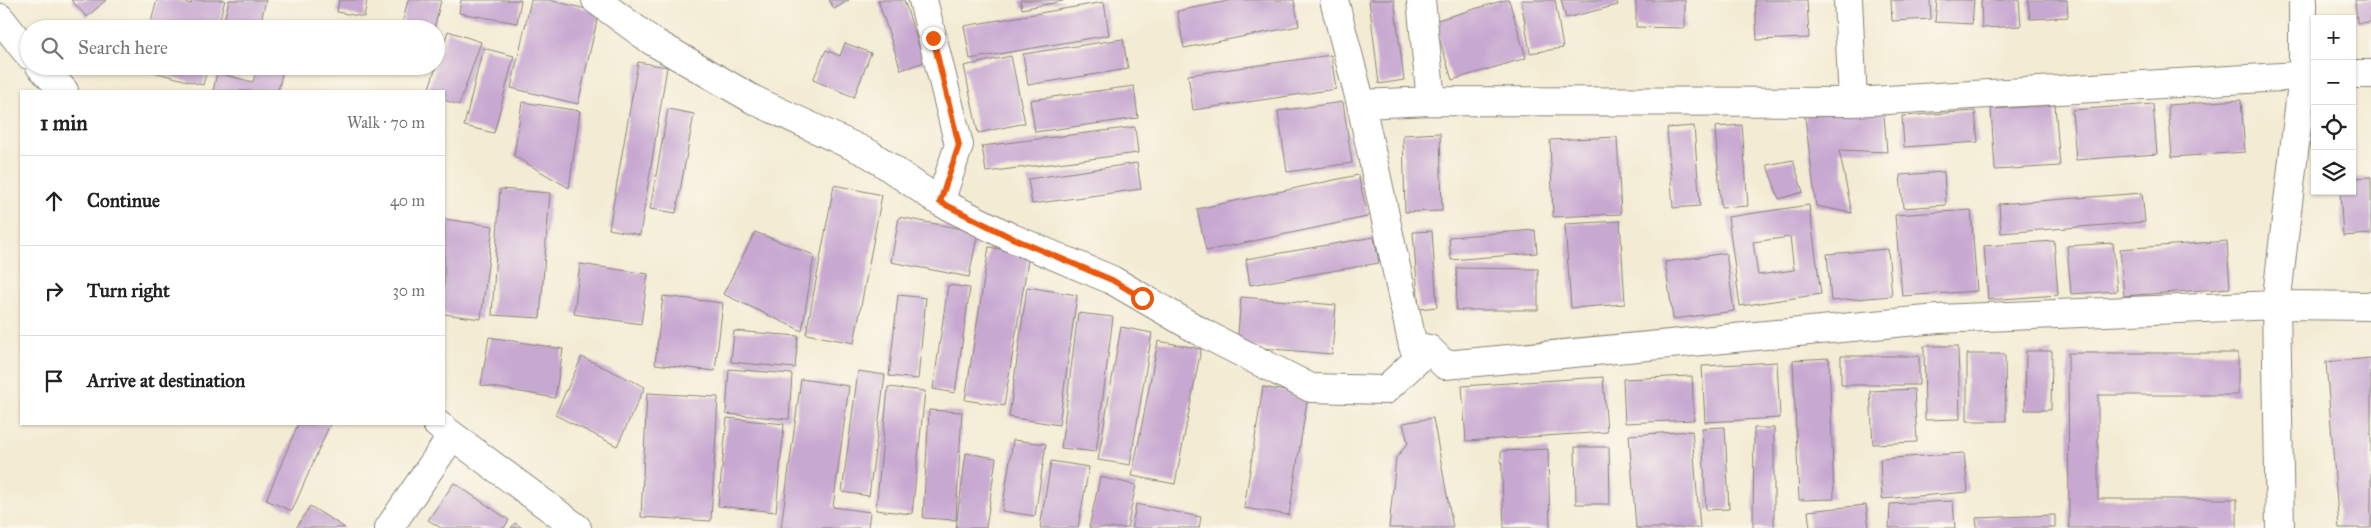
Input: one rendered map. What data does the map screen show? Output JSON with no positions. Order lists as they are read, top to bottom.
{
  "page": {
    "map_buttons": ["+", "−"],
    "search": "Search here",
    "heading": ["1 min", "Walk · 70 m"],
    "list": [
      ["Continue", "40 m"],
      ["Turn right", "30 m"],
      "Arrive at destination"
    ]
  }
}
